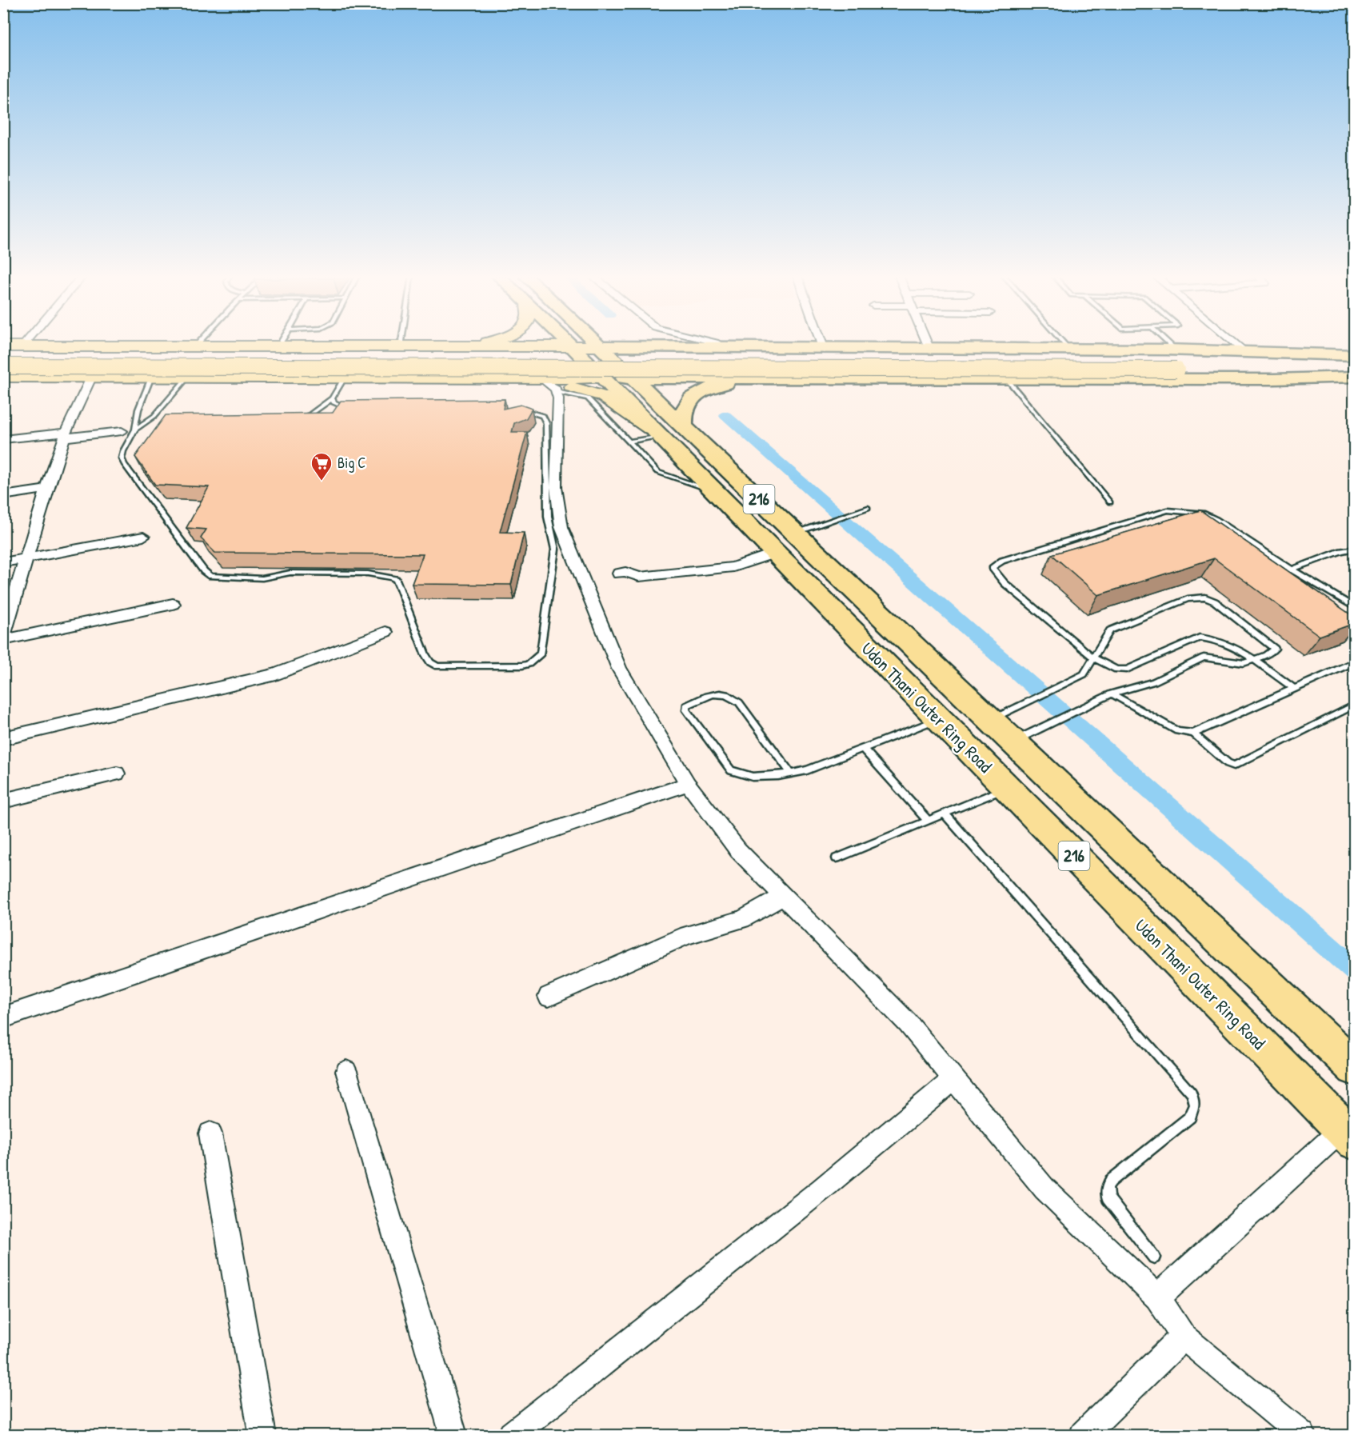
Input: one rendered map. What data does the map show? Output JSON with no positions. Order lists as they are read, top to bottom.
{
  "streets": {
    "highway": ["216", "Udon Thani Outer Ring Road"]
  },
  "places": {
    "supermarket": ["Big C"]
  }
}
